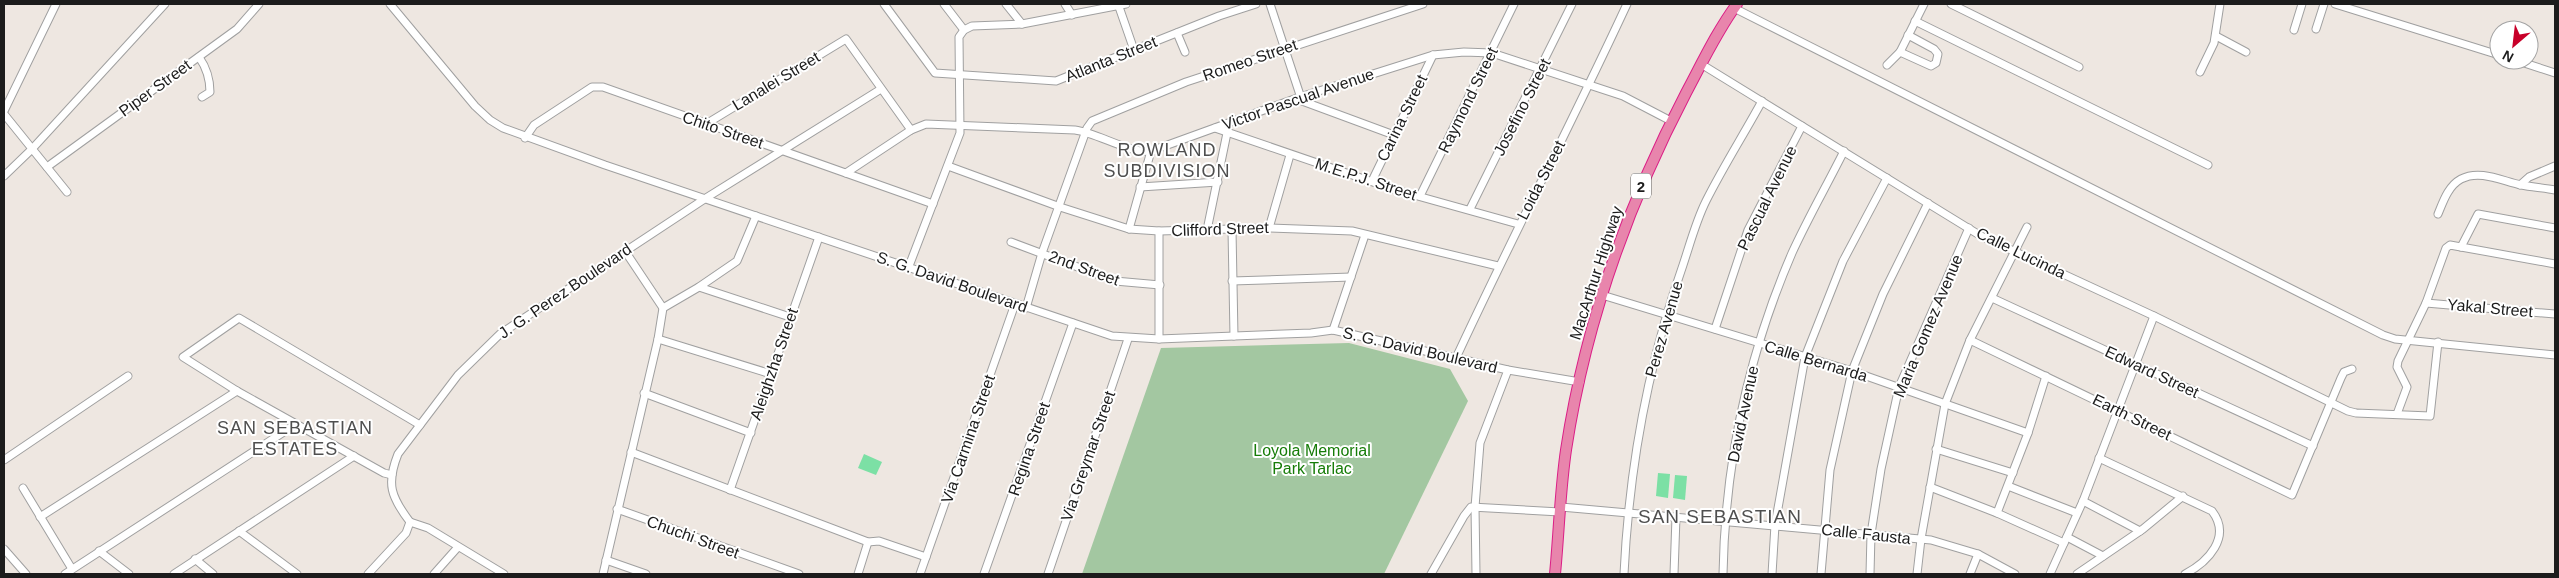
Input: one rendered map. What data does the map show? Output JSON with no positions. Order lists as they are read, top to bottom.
{
  "streets": {
    "highway": ["2", "MacArthur Highway"],
    "street": [
      "Atlanta Street",
      "Romeo Street",
      "Lanalei Street",
      "Piper Street",
      "Victor Pascual Avenue",
      "Raymond Street",
      "Josefino Street",
      "Carina Street",
      "Chito Street",
      "M.E.P.J. Street",
      "Loida Street",
      "Pascual Avenue",
      "Clifford Street",
      "Calle Lucinda",
      "2nd Street",
      "S. G. David Boulevard",
      "J. G. Perez Boulevard",
      "Yakal Street",
      "Maria Gomez Avenue",
      "Perez Avenue",
      "Calle Bernarda",
      "Aleighzha Street",
      "Edward Street",
      "David Avenue",
      "Earth Street",
      "Via Carmina Street",
      "Regina Street",
      "Via Greymar Street",
      "Calle Fausta",
      "Chuchi Street"
    ]
  },
  "crossings": [
    ["Romeo Street", "Victor Pascual Avenue"],
    ["Lanalei Street", "Chito Street"],
    ["Lanalei Street", "J. G. Perez Boulevard"],
    ["Victor Pascual Avenue", "Raymond Street"],
    ["Victor Pascual Avenue", "Josefino Street"],
    ["Victor Pascual Avenue", "Carina Street"],
    ["Victor Pascual Avenue", "Chito Street"],
    ["Victor Pascual Avenue", "M.E.P.J. Street"],
    ["Victor Pascual Avenue", "Loida Street"],
    ["Victor Pascual Avenue", "MacArthur Highway"],
    ["Raymond Street", "M.E.P.J. Street"],
    ["Josefino Street", "M.E.P.J. Street"],
    ["Carina Street", "M.E.P.J. Street"],
    ["Chito Street", "S. G. David Boulevard"],
    ["Chito Street", "J. G. Perez Boulevard"],
    ["M.E.P.J. Street", "Loida Street"],
    ["Loida Street", "Clifford Street"],
    ["Loida Street", "S. G. David Boulevard"],
    ["Pascual Avenue", "Calle Lucinda"],
    ["Pascual Avenue", "Calle Bernarda"],
    ["Calle Lucinda", "MacArthur Highway"],
    ["Calle Lucinda", "Maria Gomez Avenue"],
    ["Calle Lucinda", "Perez Avenue"],
    ["Calle Lucinda", "David Avenue"],
    ["MacArthur Highway", "S. G. David Boulevard"],
    ["MacArthur Highway", "Calle Bernarda"],
    ["MacArthur Highway", "Calle Fausta"],
    ["S. G. David Boulevard", "J. G. Perez Boulevard"],
    ["S. G. David Boulevard", "Aleighzha Street"],
    ["S. G. David Boulevard", "Via Carmina Street"],
    ["S. G. David Boulevard", "Regina Street"],
    ["S. G. David Boulevard", "Via Greymar Street"],
    ["Maria Gomez Avenue", "Calle Bernarda"],
    ["Maria Gomez Avenue", "Calle Fausta"],
    ["Perez Avenue", "Calle Bernarda"],
    ["Perez Avenue", "Calle Fausta"],
    ["Calle Bernarda", "David Avenue"],
    ["Edward Street", "Earth Street"],
    ["David Avenue", "Calle Fausta"]
  ],
  "districts": ["ROWLAND SUBDIVISION", "SAN SEBASTIAN ESTATES", "SAN SEBASTIAN"],
  "parks": ["Loyola Memorial Park Tarlac"],
  "north": "bottom left"
}
